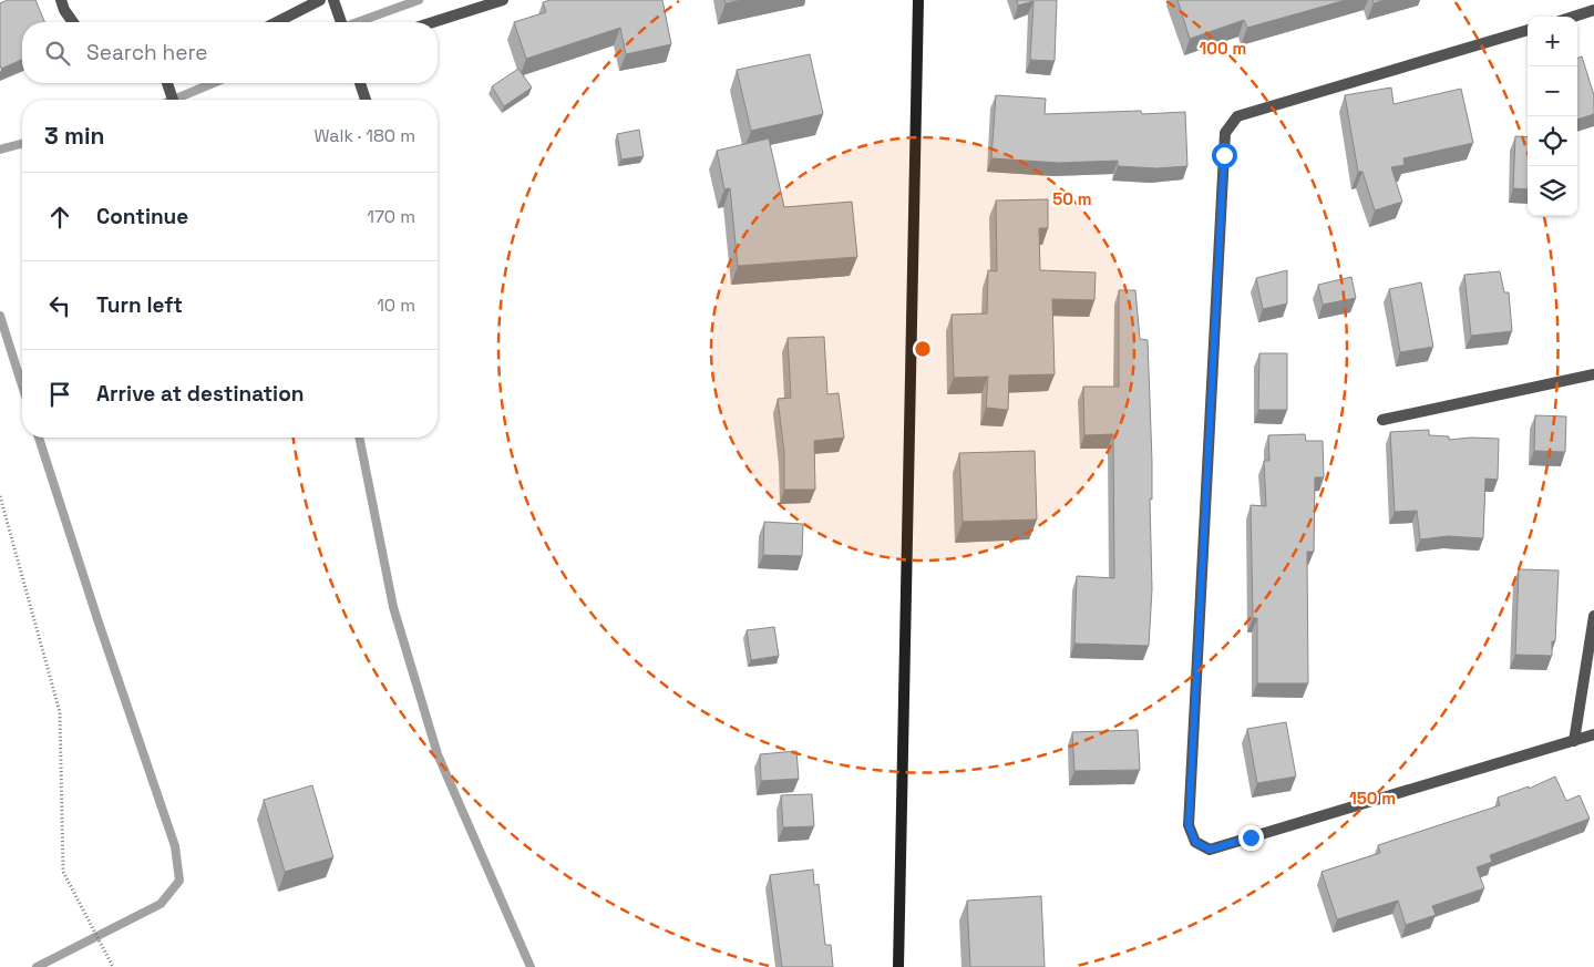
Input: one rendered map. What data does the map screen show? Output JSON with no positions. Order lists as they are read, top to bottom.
{
  "page": {
    "map_buttons": ["+", "−"],
    "search": "Search here",
    "heading": ["3 min", "Walk · 180 m"],
    "list": [
      ["Continue", "170 m"],
      ["Turn left", "10 m"],
      "Arrive at destination"
    ]
  },
  "rings": ["100 m", "50 m", "150 m"]
}
